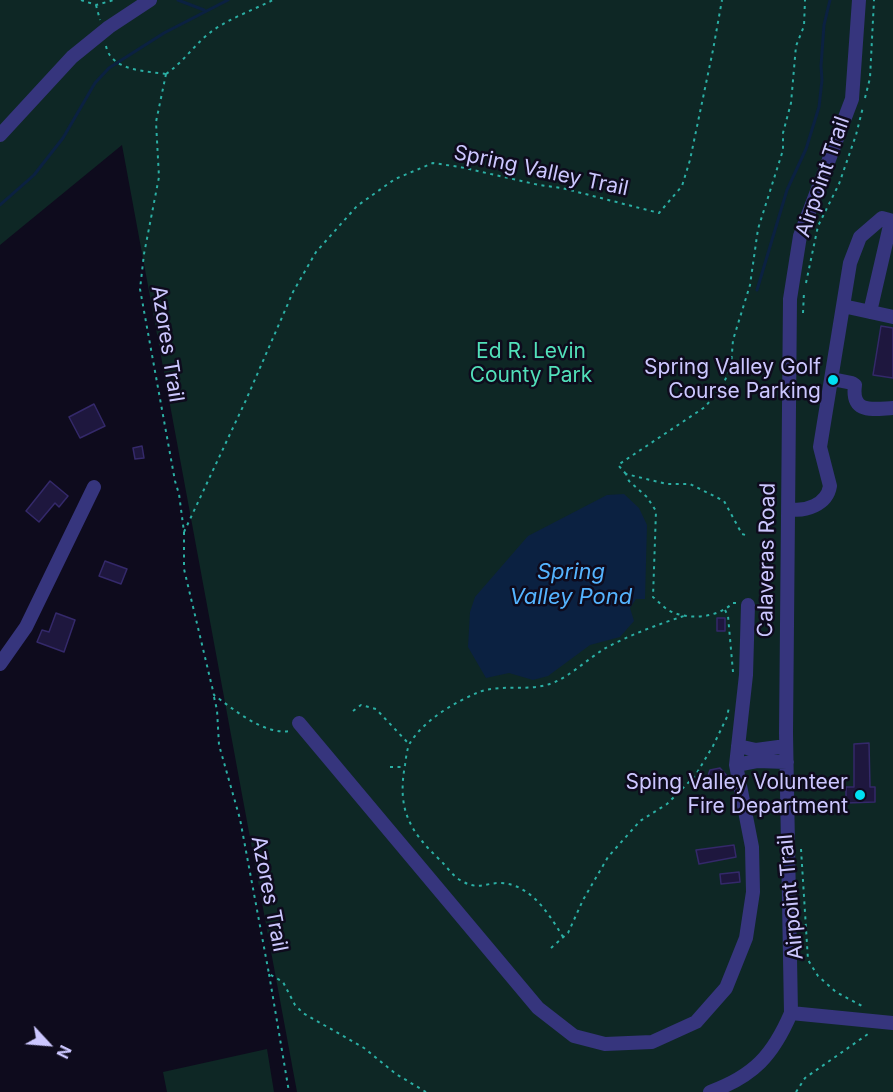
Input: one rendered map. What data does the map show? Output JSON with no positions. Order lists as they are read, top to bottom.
{
  "streets": {
    "street": ["Calaveras Road"],
    "path": ["Spring Valley Trail", "Airpoint Trail", "Azores Trail"]
  },
  "crossings": [
    ["Spring Valley Trail", "Azores Trail"]
  ],
  "water": ["Spring Valley Pond"],
  "parks": ["Ed R. Levin County Park"],
  "places": ["Spring Valley Golf Course Parking", "Sping Valley Volunteer Fire Department"],
  "north": "bottom right"
}
